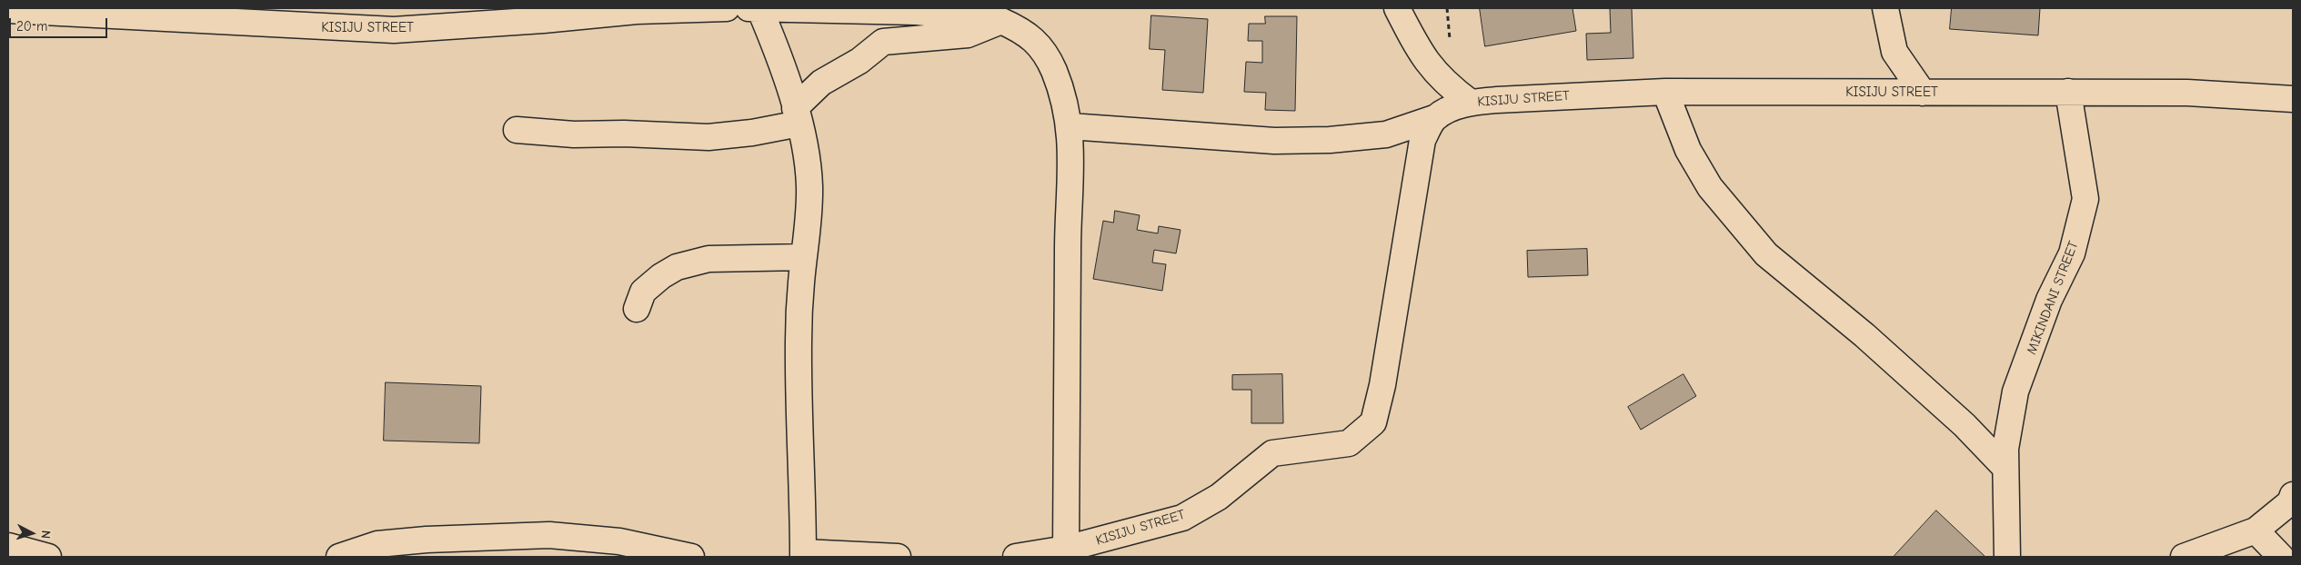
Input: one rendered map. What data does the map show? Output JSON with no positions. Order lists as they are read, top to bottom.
{
  "streets": {
    "street": ["KISIJU STREET", "MIKINDANI STREET"]
  },
  "crossings": [
    ["KISIJU STREET", "MIKINDANI STREET"]
  ],
  "scale_bar": "20 m",
  "north": "right"
}
